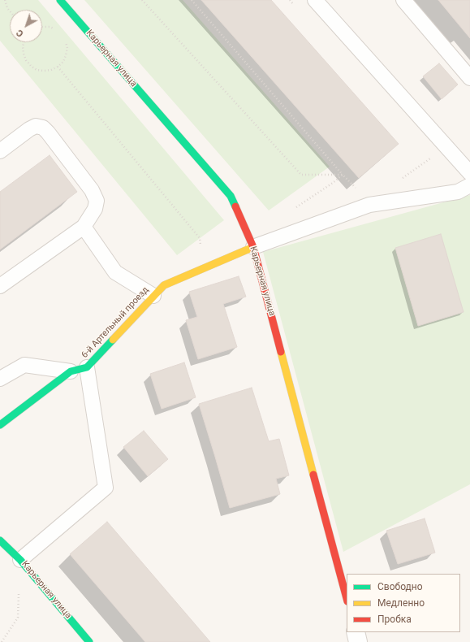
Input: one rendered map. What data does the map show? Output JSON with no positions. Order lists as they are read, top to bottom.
{
  "streets": {
    "street": ["Карьерная улица", "6-й Артельный проезд"]
  },
  "crossings": [
    ["Карьерная улица", "6-й Артельный проезд"]
  ],
  "legend": ["Свободно", "Медленно", "Пробка"],
  "north": "bottom left"
}
